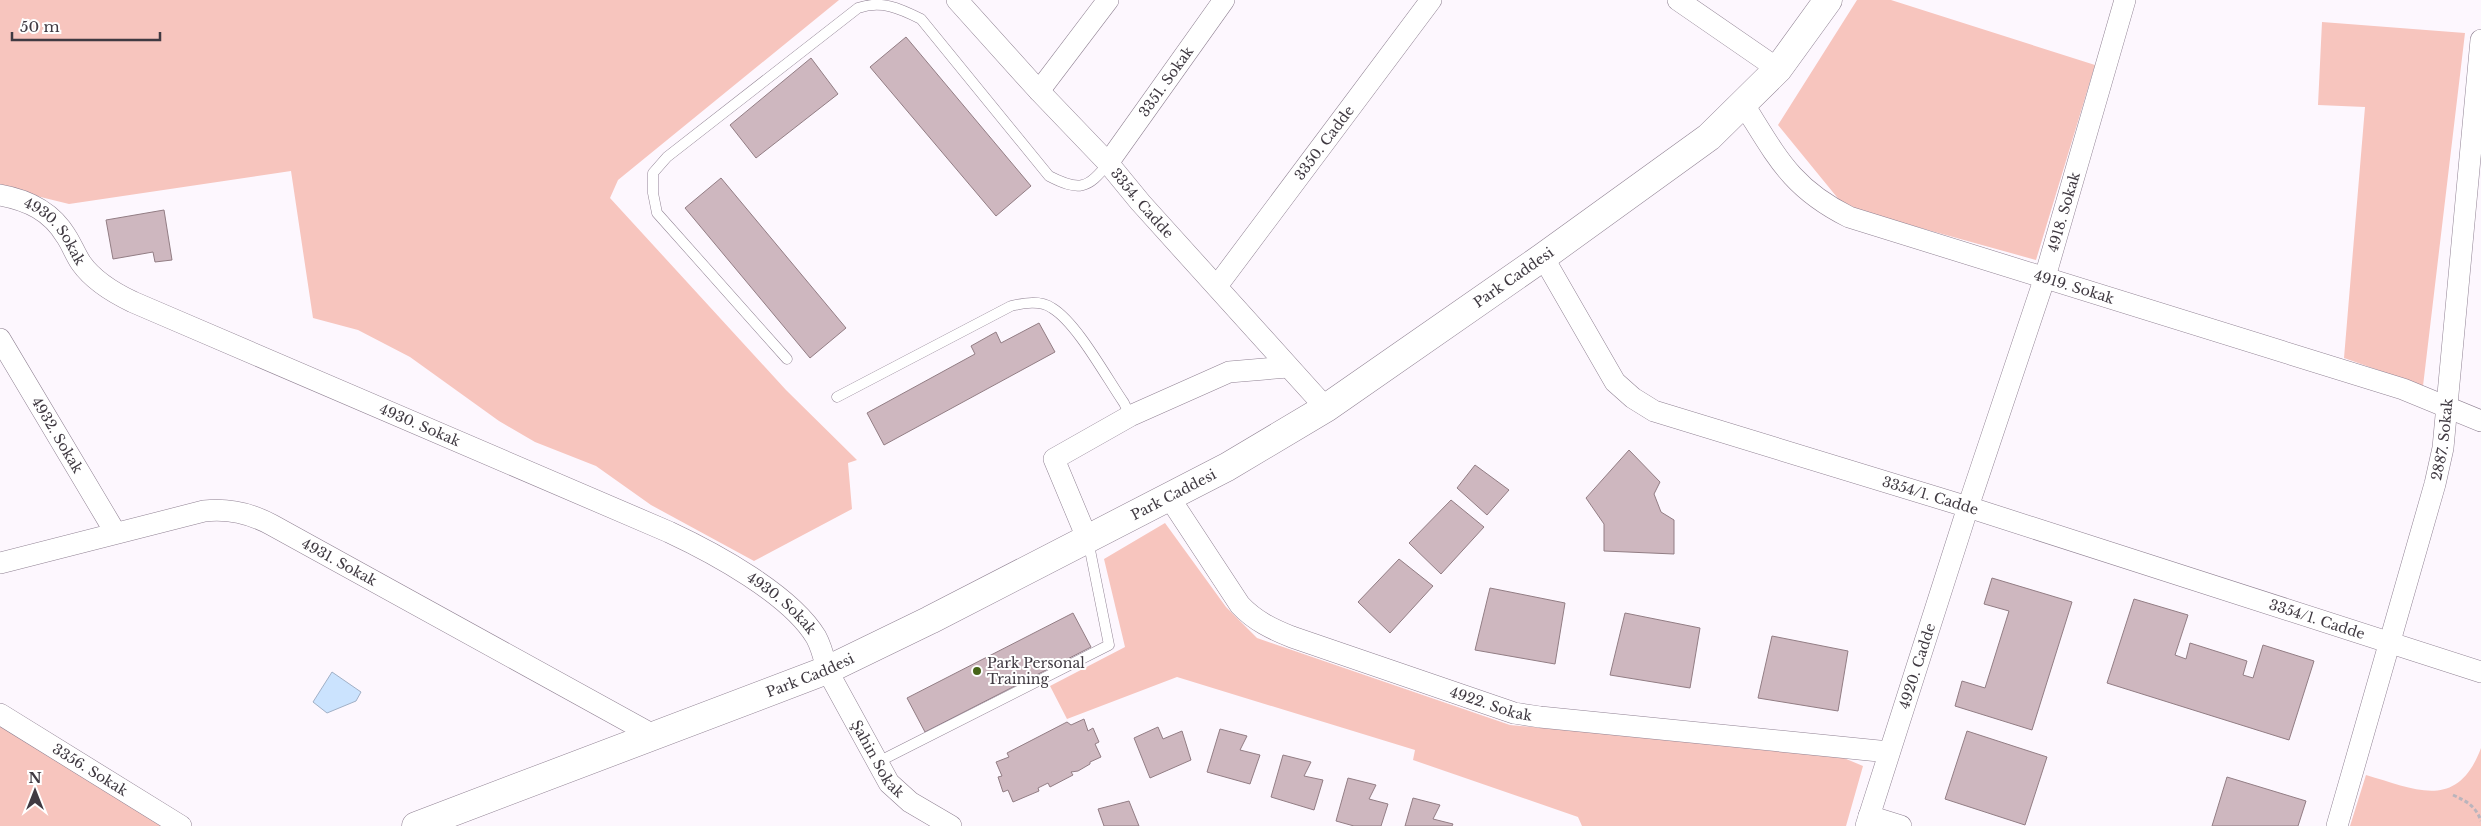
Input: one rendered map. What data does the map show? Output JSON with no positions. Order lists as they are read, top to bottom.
{
  "streets": {
    "street": [
      "3351. Sokak",
      "3350. Cadde",
      "3354. Cadde",
      "4918. Sokak",
      "4930. Sokak",
      "Park Caddesi",
      "4919. Sokak",
      "4932. Sokak",
      "2887. Sokak",
      "3354/1. Cadde",
      "4931. Sokak",
      "4920. Cadde",
      "4922. Sokak",
      "Şahin Sokak",
      "3356. Sokak"
    ]
  },
  "crossings": [
    ["3351. Sokak", "3354. Cadde"],
    ["3350. Cadde", "3354. Cadde"],
    ["3354. Cadde", "Park Caddesi"],
    ["4918. Sokak", "4919. Sokak"],
    ["4918. Sokak", "3354/1. Cadde"],
    ["4918. Sokak", "4920. Cadde"],
    ["4930. Sokak", "Park Caddesi"],
    ["4930. Sokak", "Şahin Sokak"],
    ["Park Caddesi", "4919. Sokak"],
    ["Park Caddesi", "3354/1. Cadde"],
    ["Park Caddesi", "4931. Sokak"],
    ["Park Caddesi", "4922. Sokak"],
    ["Park Caddesi", "Şahin Sokak"],
    ["4919. Sokak", "2887. Sokak"],
    ["4932. Sokak", "4931. Sokak"],
    ["2887. Sokak", "3354/1. Cadde"],
    ["3354/1. Cadde", "4920. Cadde"],
    ["4920. Cadde", "4922. Sokak"]
  ],
  "places": ["Park Personal Training"],
  "scale_bar": "50 m",
  "north": "top"
}
